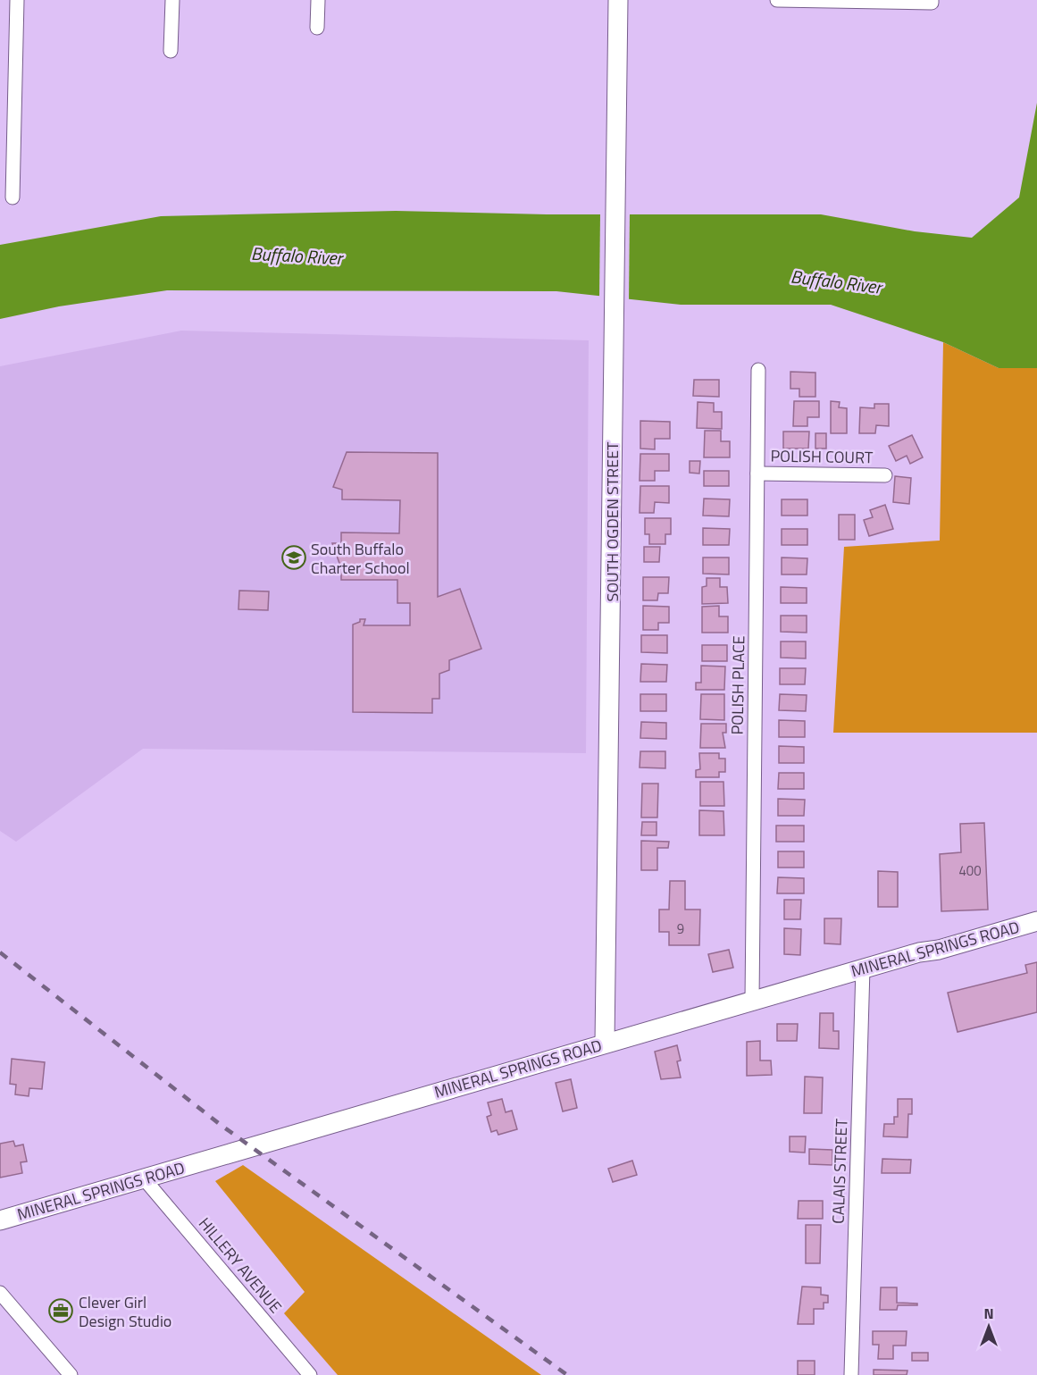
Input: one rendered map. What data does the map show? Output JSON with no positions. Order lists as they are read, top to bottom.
{
  "streets": {
    "street": [
      "POLISH COURT",
      "SOUTH OGDEN STREET",
      "POLISH PLACE",
      "MINERAL SPRINGS ROAD",
      "CALAIS STREET",
      "HILLERY AVENUE"
    ]
  },
  "crossings": [
    ["POLISH COURT", "POLISH PLACE"],
    ["SOUTH OGDEN STREET", "MINERAL SPRINGS ROAD"],
    ["POLISH PLACE", "MINERAL SPRINGS ROAD"],
    ["MINERAL SPRINGS ROAD", "CALAIS STREET"],
    ["MINERAL SPRINGS ROAD", "HILLERY AVENUE"]
  ],
  "water": ["Buffalo River"],
  "places": {
    "school or university": ["South Buffalo Charter School"],
    "office": ["Clever Girl Design Studio"]
  },
  "house_numbers": ["400", "9"],
  "north": "top"
}
